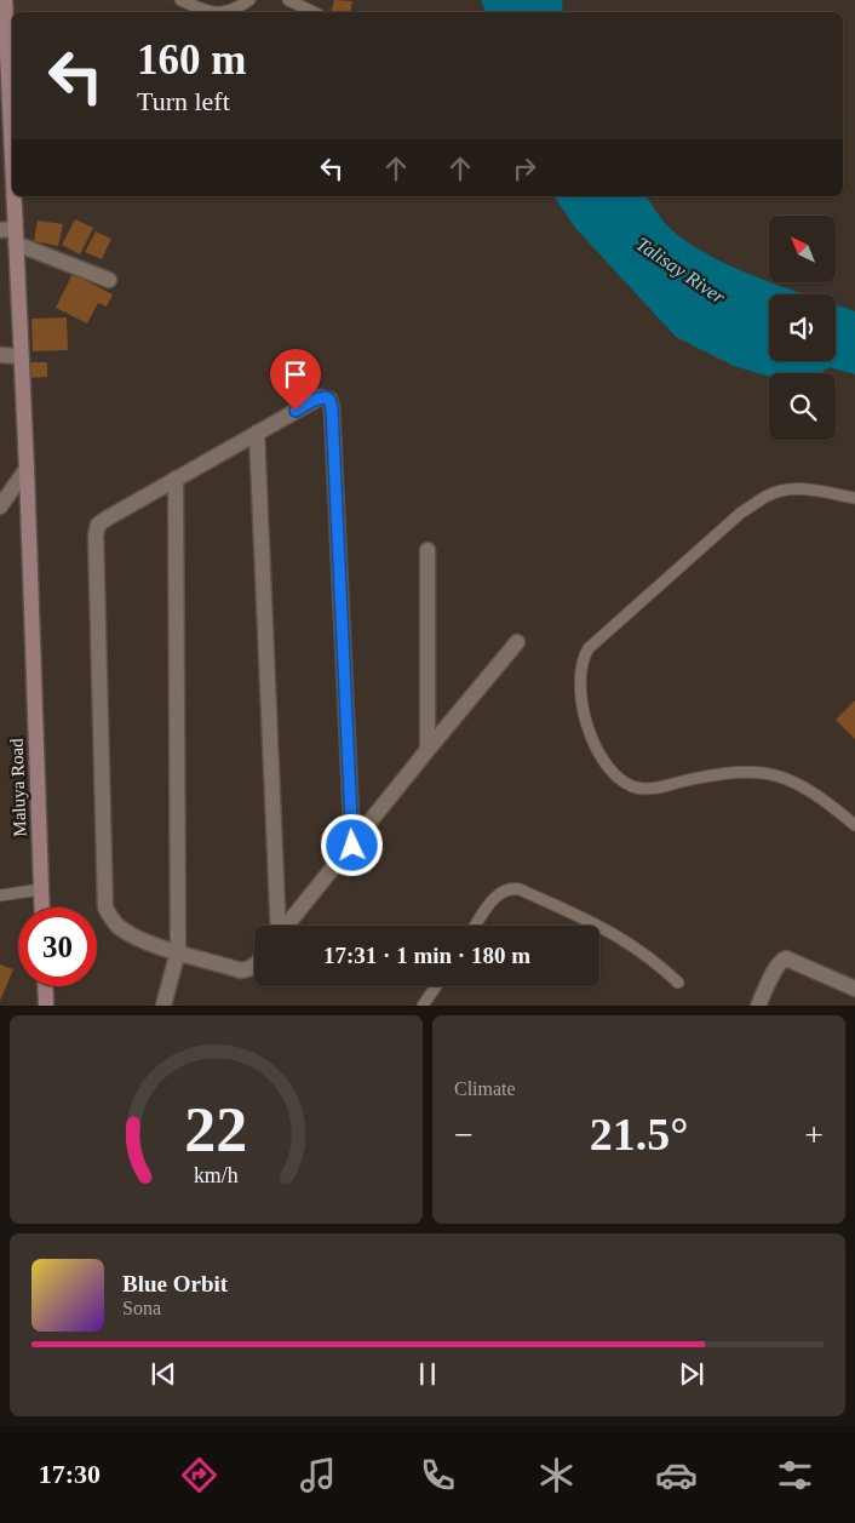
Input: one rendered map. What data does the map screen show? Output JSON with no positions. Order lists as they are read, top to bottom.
{
  "streets": {
    "street": ["Maluya Road"]
  },
  "water": ["Talisay River"],
  "north": "top left",
  "page": {
    "turn": ["160 m", "Turn left"],
    "limit": "30",
    "trip": "17:31 · 1 min · 180 m",
    "tile": "Climate",
    "heat": ["−", "21.5°", "+"],
    "song": ["Blue Orbit", "Sona"],
    "tabs": "17:30",
    "gauge": ["22", "km/h"]
  }
}
